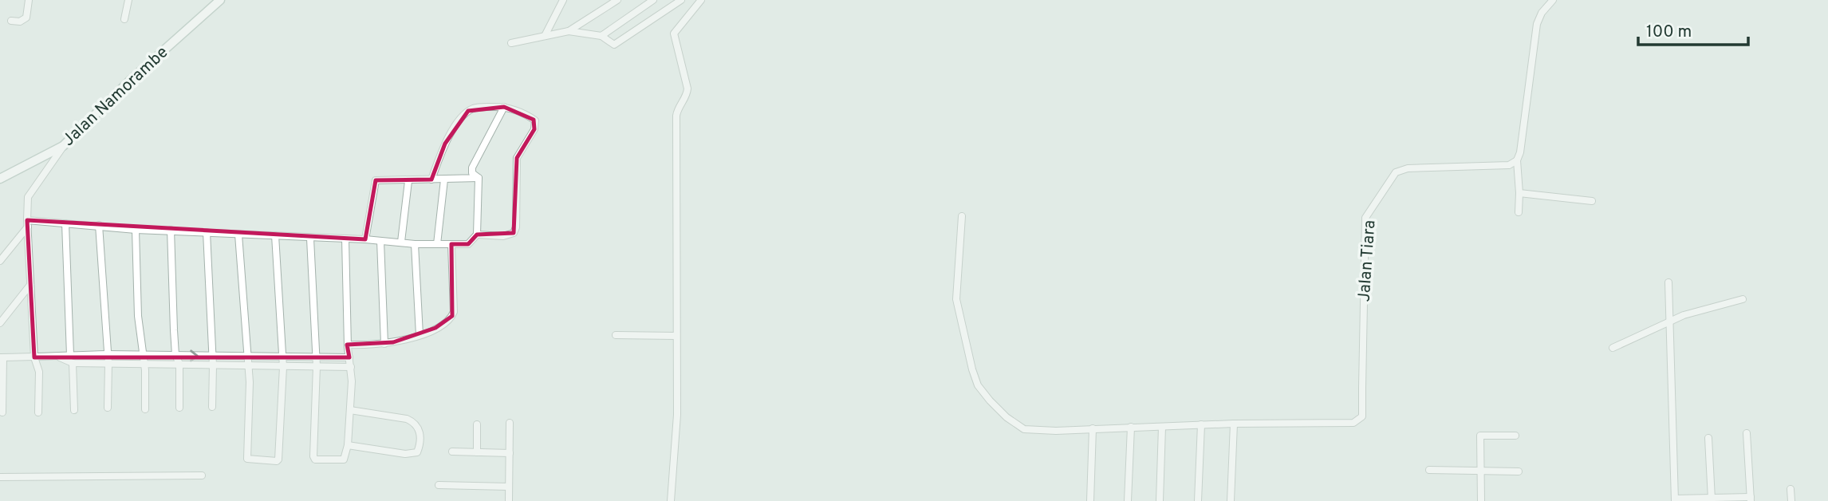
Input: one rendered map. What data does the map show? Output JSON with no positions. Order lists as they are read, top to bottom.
{
  "streets": {
    "main road": ["Jalan Namorambe"],
    "street": ["Jalan Tiara"]
  },
  "scale_bar": "100 m"
}
